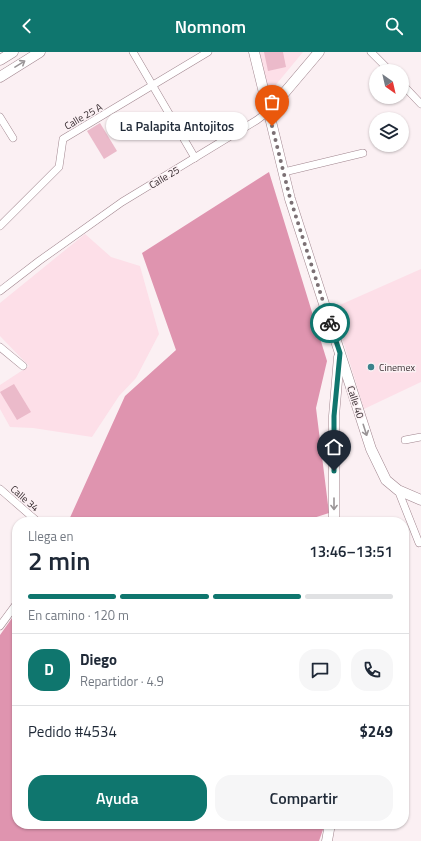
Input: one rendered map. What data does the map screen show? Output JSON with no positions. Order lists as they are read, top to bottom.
{
  "streets": {
    "main road": ["Calle 25", "Calle 40"],
    "street": ["Calle 25 A", "Calle 34"]
  },
  "crossings": [
    ["Calle 25", "Calle 40"]
  ],
  "places": ["La Palapita Antojitos", "Cinemex"],
  "north": "bottom right",
  "page": {
    "header": "Nomnom",
    "bubble": "La Palapita Antojitos",
    "heading": ["2 min", "Llega en", "13:46–13:51"],
    "panel": [
      "Diego",
      "Repartidor · 4.9",
      "Pedido #4534",
      "$249"
    ],
    "bar": "En camino · 120 m",
    "round": "D",
    "buttons": ["Ayuda", "Compartir"]
  }
}
